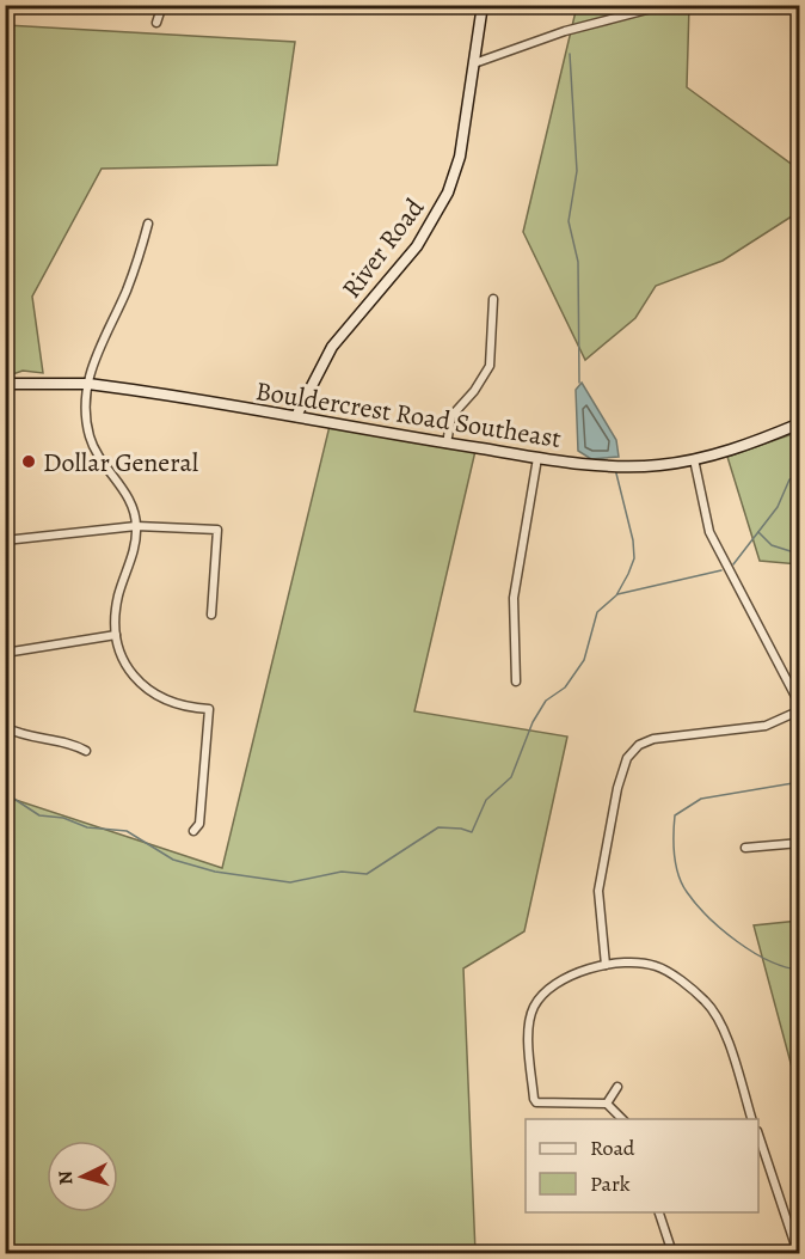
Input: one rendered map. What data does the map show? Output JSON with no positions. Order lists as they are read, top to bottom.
{
  "streets": {
    "street": ["River Road", "Bouldercrest Road Southeast"]
  },
  "crossings": [
    ["River Road", "Bouldercrest Road Southeast"]
  ],
  "places": ["Dollar General"],
  "legend": ["Road", "Park"],
  "north": "left"
}
